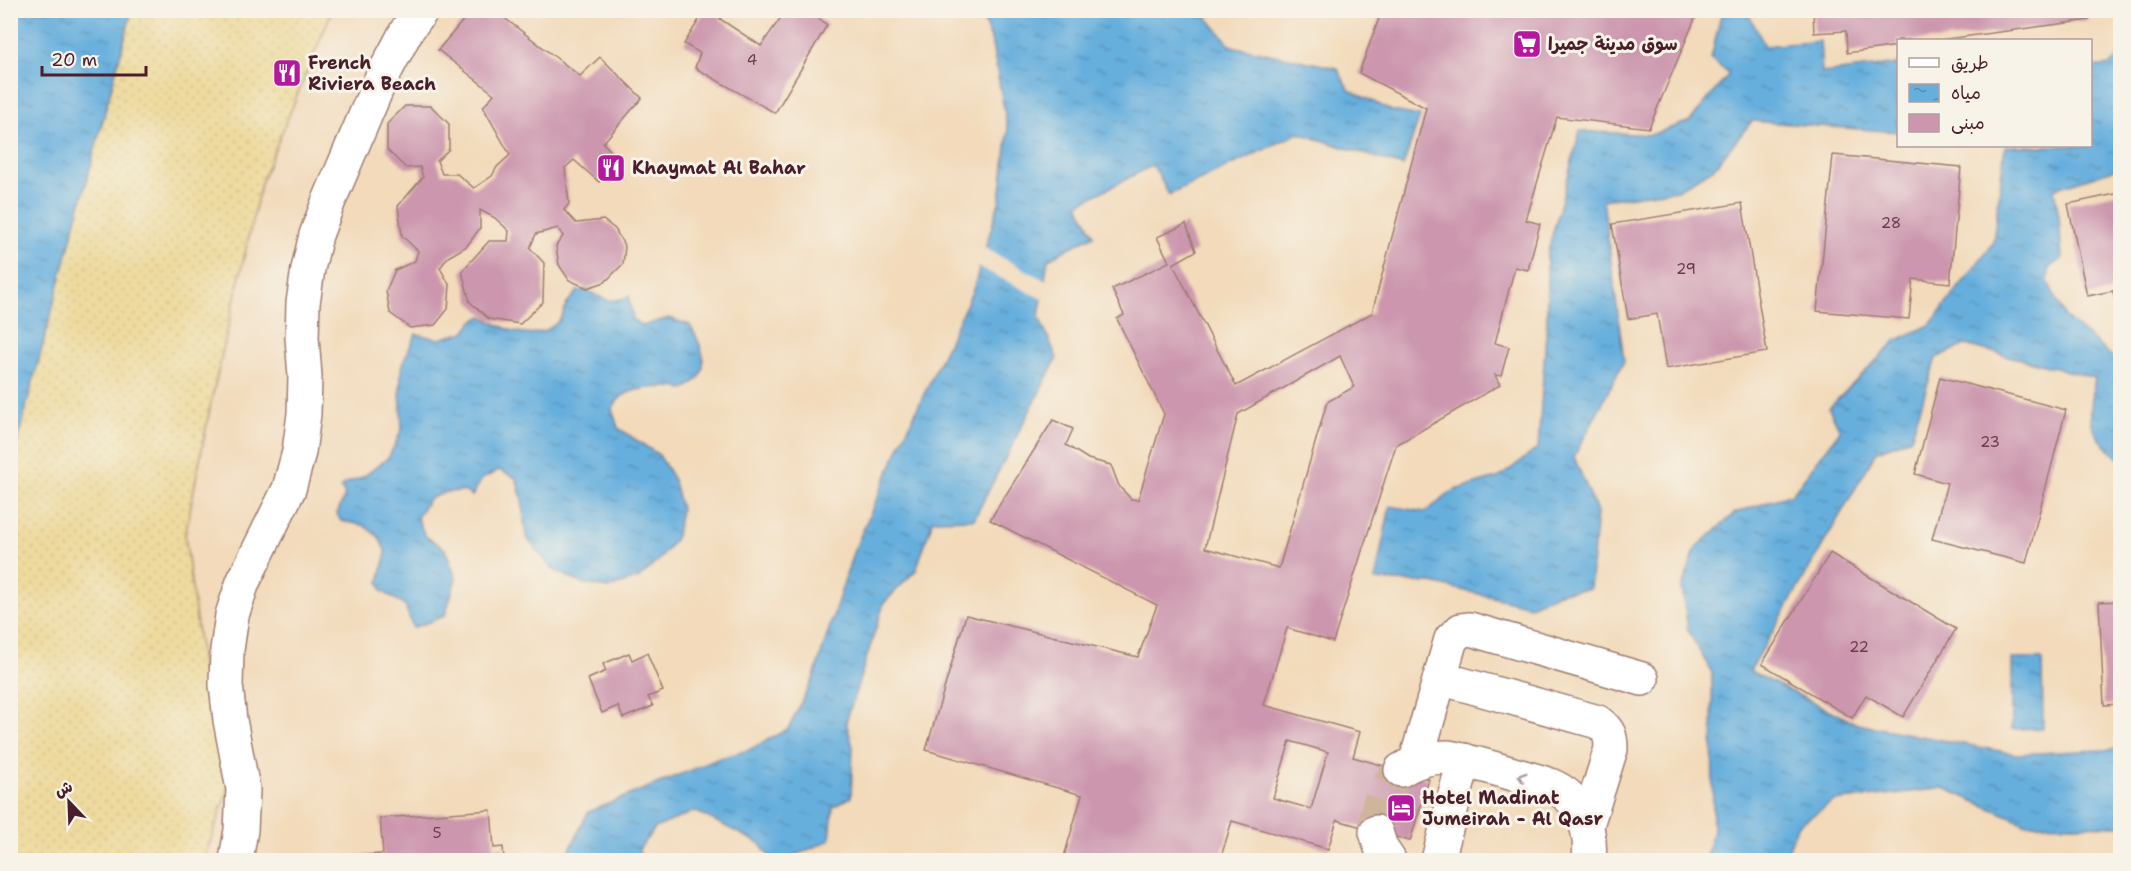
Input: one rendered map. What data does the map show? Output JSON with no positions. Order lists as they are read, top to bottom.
{
  "places": {
    "supermarket": ["سوق مدينة جميرا"],
    "restaurant": ["French Riviera Beach", "Khaymat Al Bahar"],
    "hotel": ["Hotel Madinat Jumeirah - Al Qasr"]
  },
  "house_numbers": [
    "4",
    "28",
    "29",
    "23",
    "22",
    "5"
  ],
  "legend": ["طريق", "مياه", "مبنى"],
  "scale_bar": "20 m",
  "north": "top left"
}
